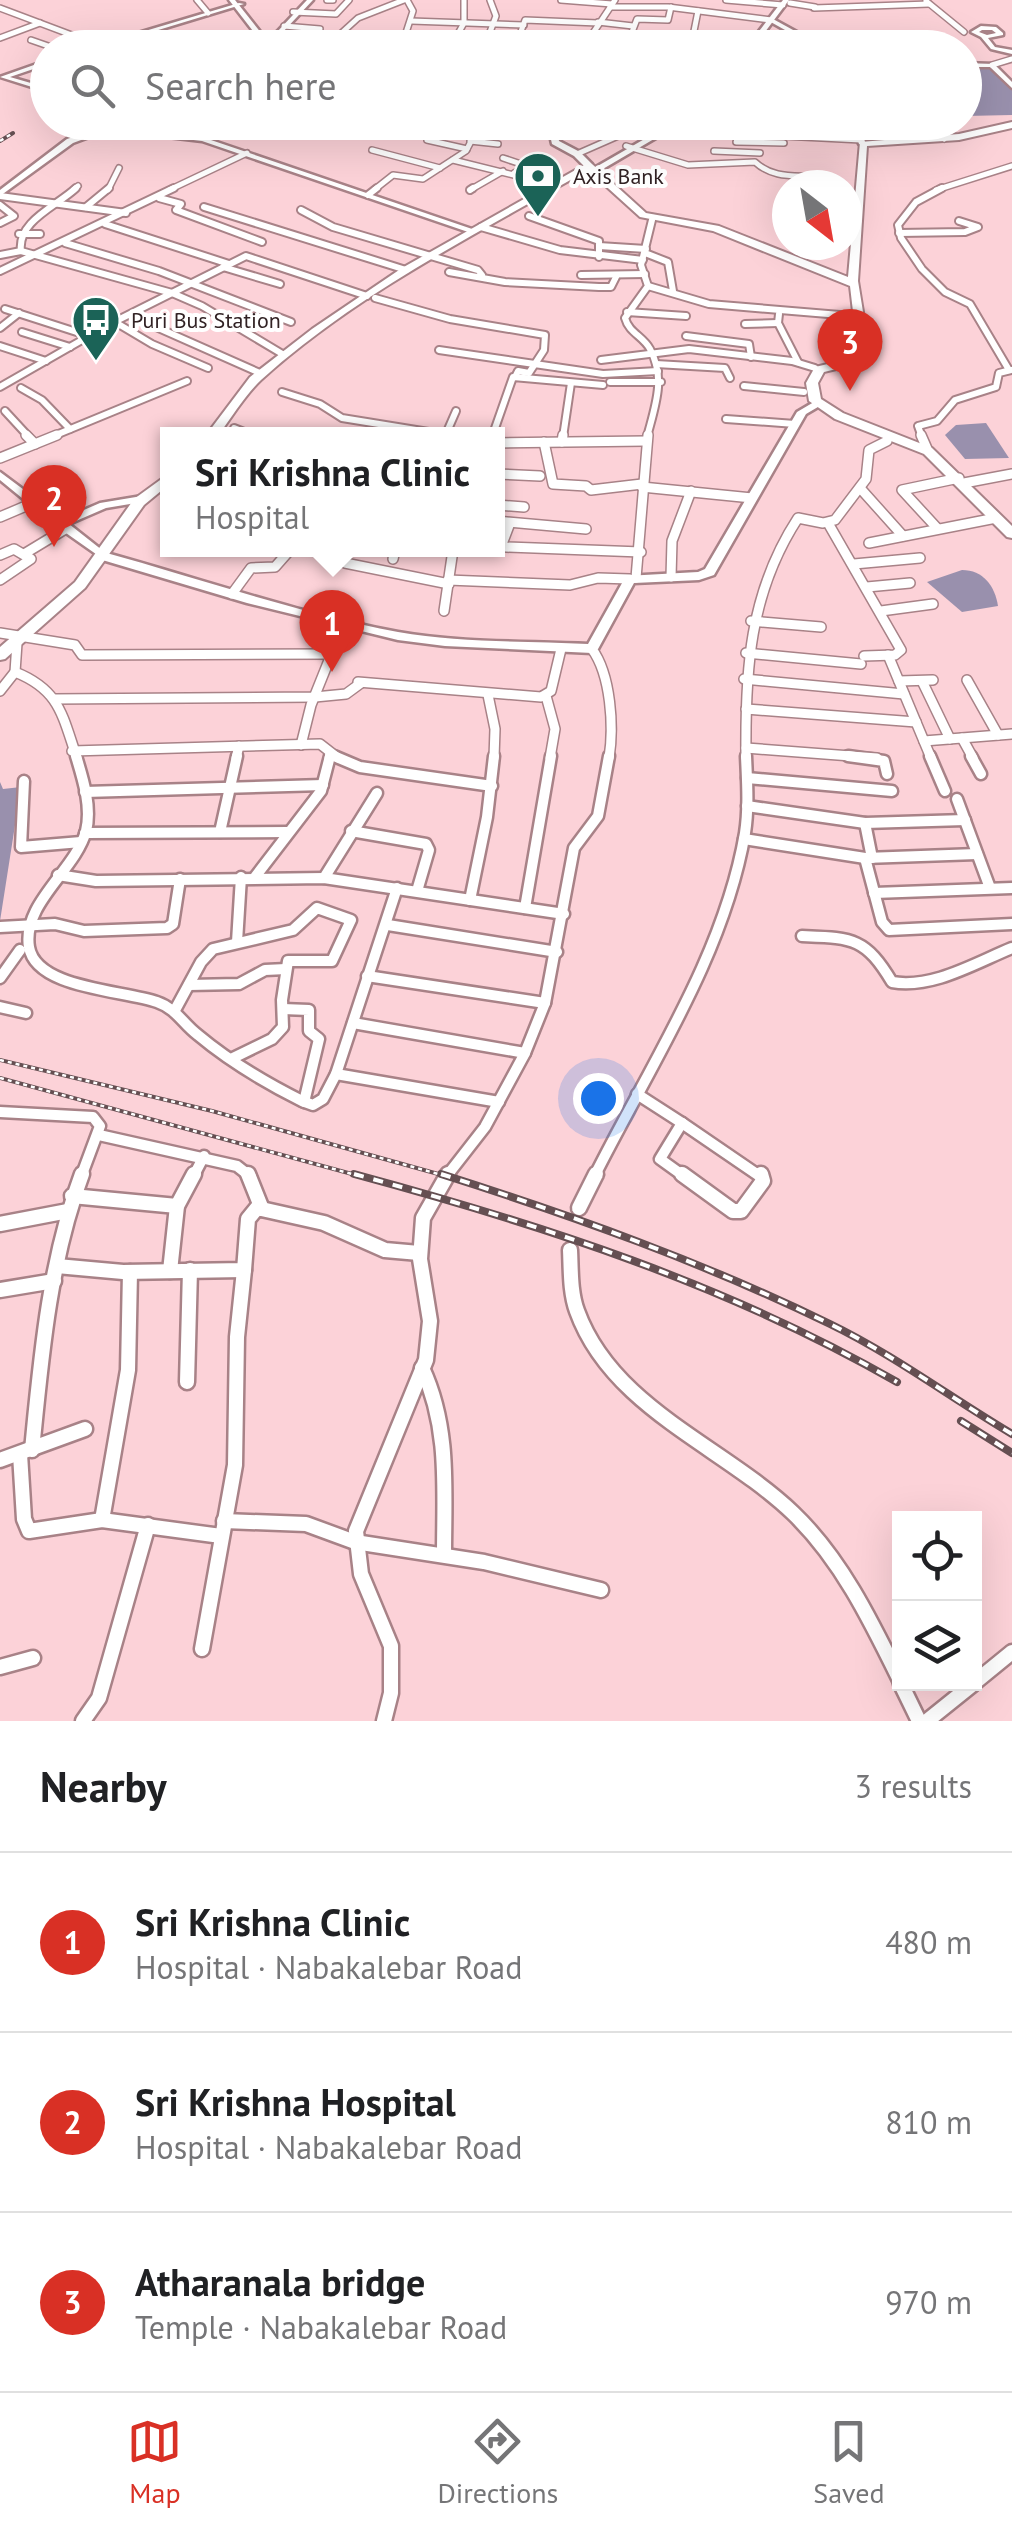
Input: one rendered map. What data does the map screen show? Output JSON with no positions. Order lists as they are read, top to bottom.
{
  "places": {
    "bank": ["Axis Bank"],
    "bus stop": ["Puri Bus Station"]
  },
  "north": "bottom right",
  "page": {
    "search": "Search here",
    "pins": ["3", "2", "1"],
    "popup": ["Sri Krishna Clinic", "Hospital"],
    "heading": ["Nearby", "3 results"],
    "list": [
      {
        "mark": "1",
        "name": "Sri Krishna Clinic",
        "note": "Hospital · Nabakalebar Road",
        "value": "480 m"
      },
      {
        "mark": "2",
        "name": "Sri Krishna Hospital",
        "note": "Hospital · Nabakalebar Road",
        "value": "810 m"
      },
      {
        "mark": "3",
        "name": "Atharanala bridge",
        "note": "Temple · Nabakalebar Road",
        "value": "970 m"
      }
    ],
    "nav": ["Map", "Directions", "Saved"]
  }
}
